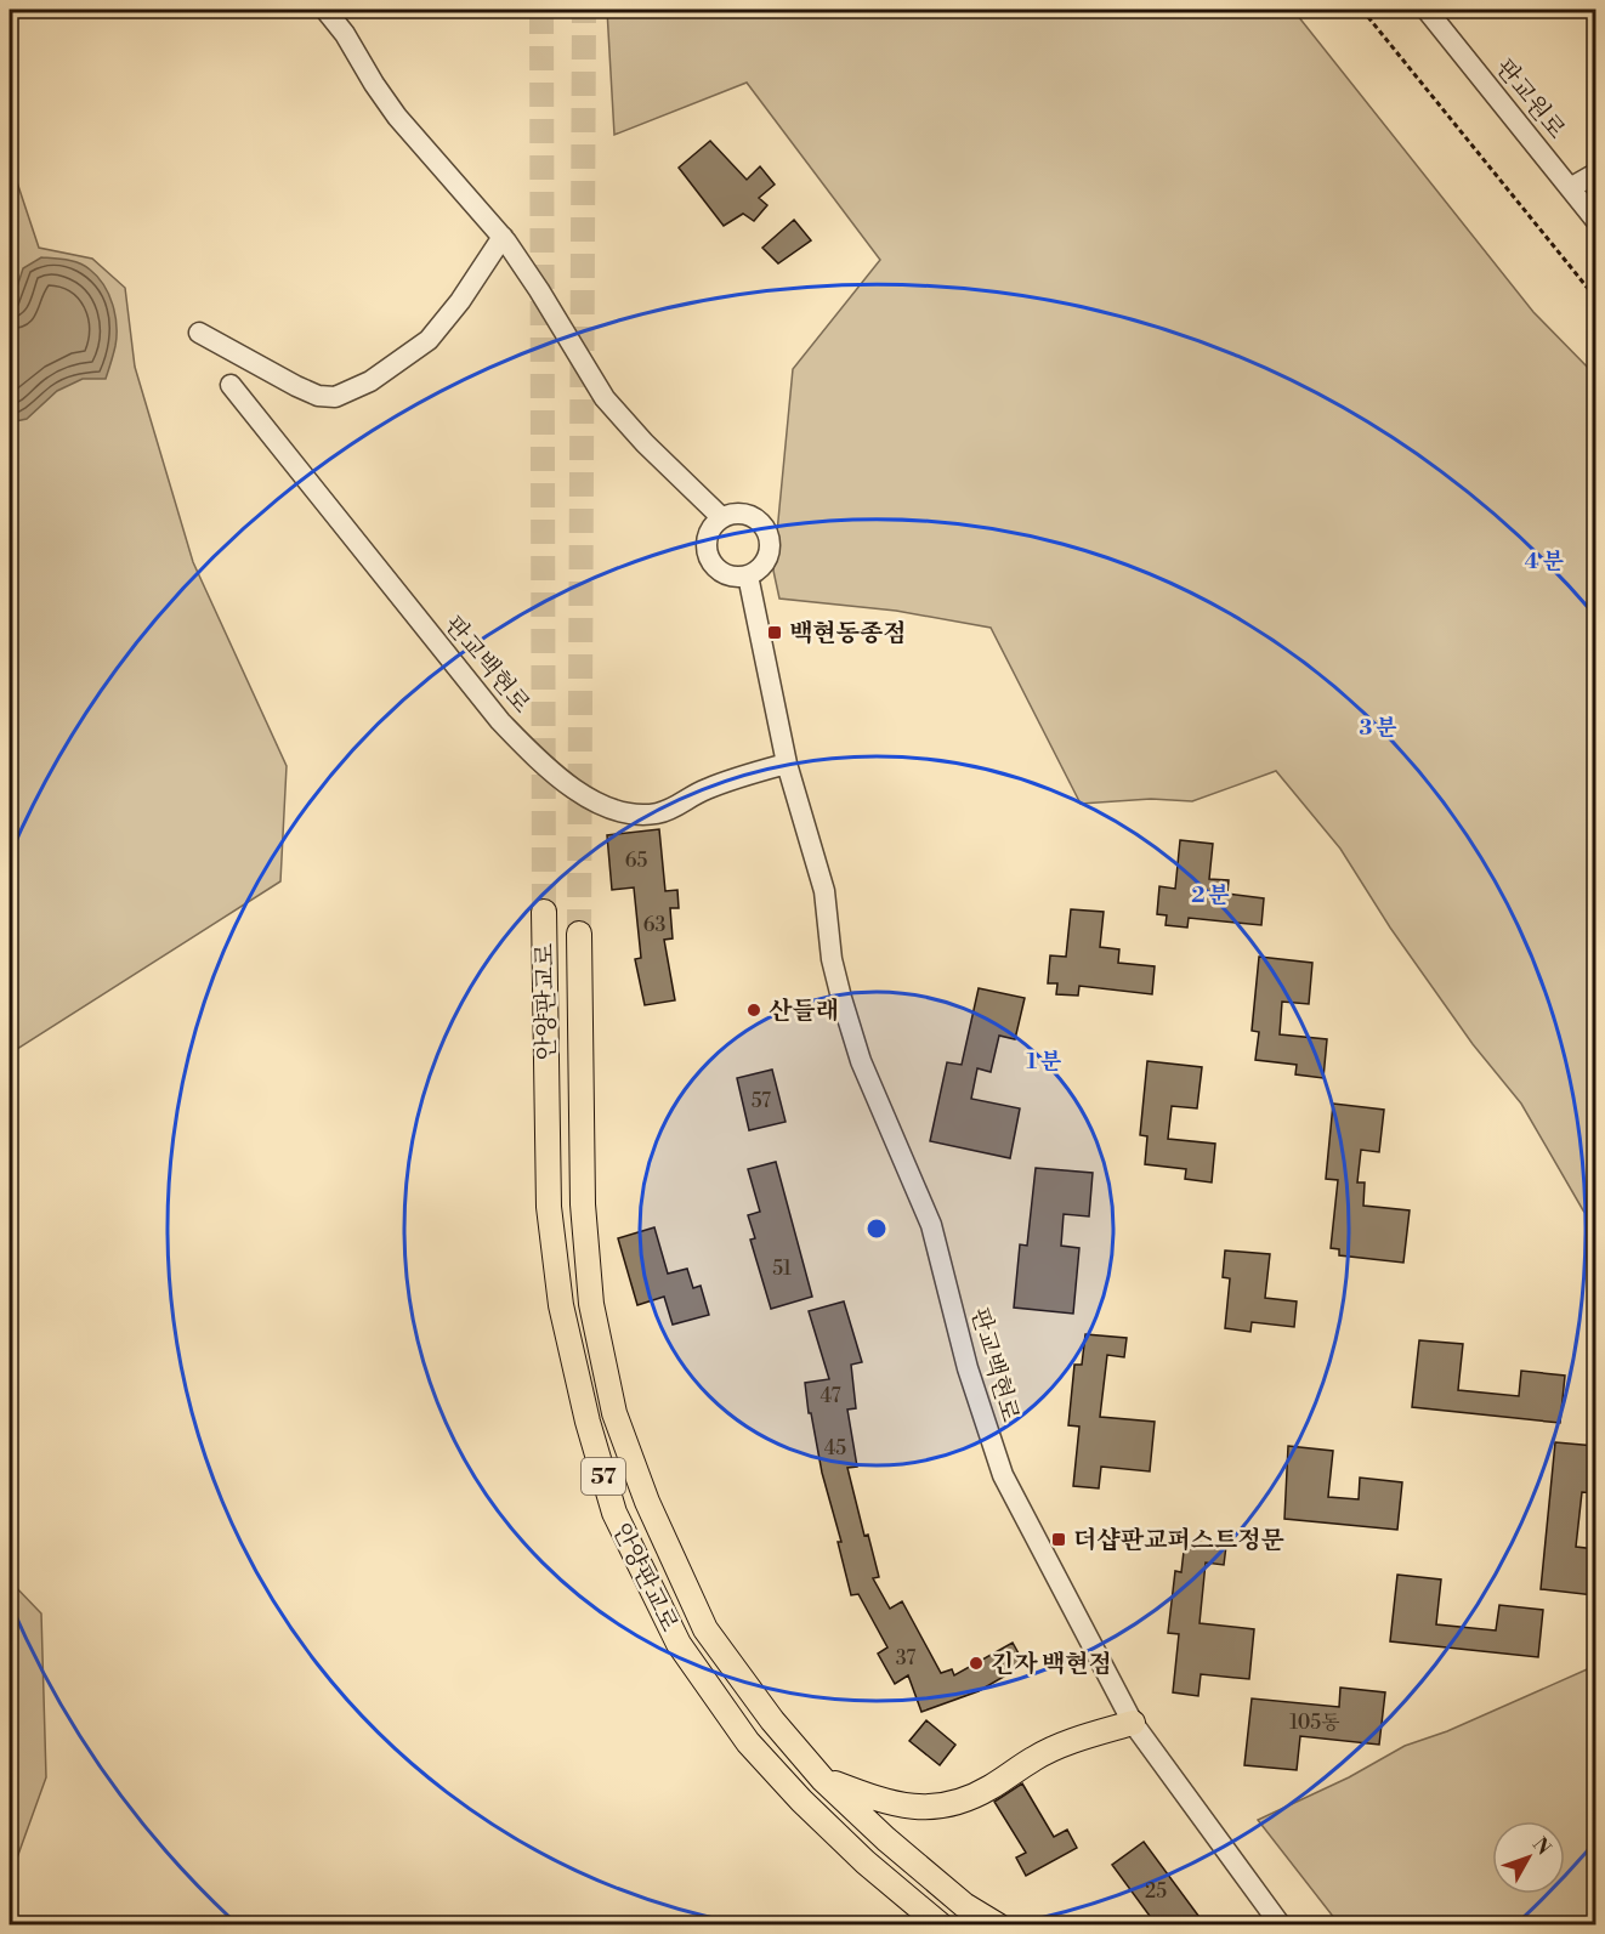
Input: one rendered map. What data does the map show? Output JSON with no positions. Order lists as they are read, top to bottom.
{
  "streets": {
    "main road": ["안양판교로", "57"],
    "street": ["판교원로", "판교백현로"]
  },
  "places": {
    "transit": ["백현동종점", "더샵판교퍼스트정문"],
    "other": ["산들래", "긴자 백현점"]
  },
  "house_numbers": [
    "65",
    "63",
    "57",
    "51",
    "47",
    "45",
    "37",
    "105동",
    "25"
  ],
  "north": "top right",
  "rings": [
    "4 분",
    "3 분",
    "2 분",
    "1 분"
  ]
}
